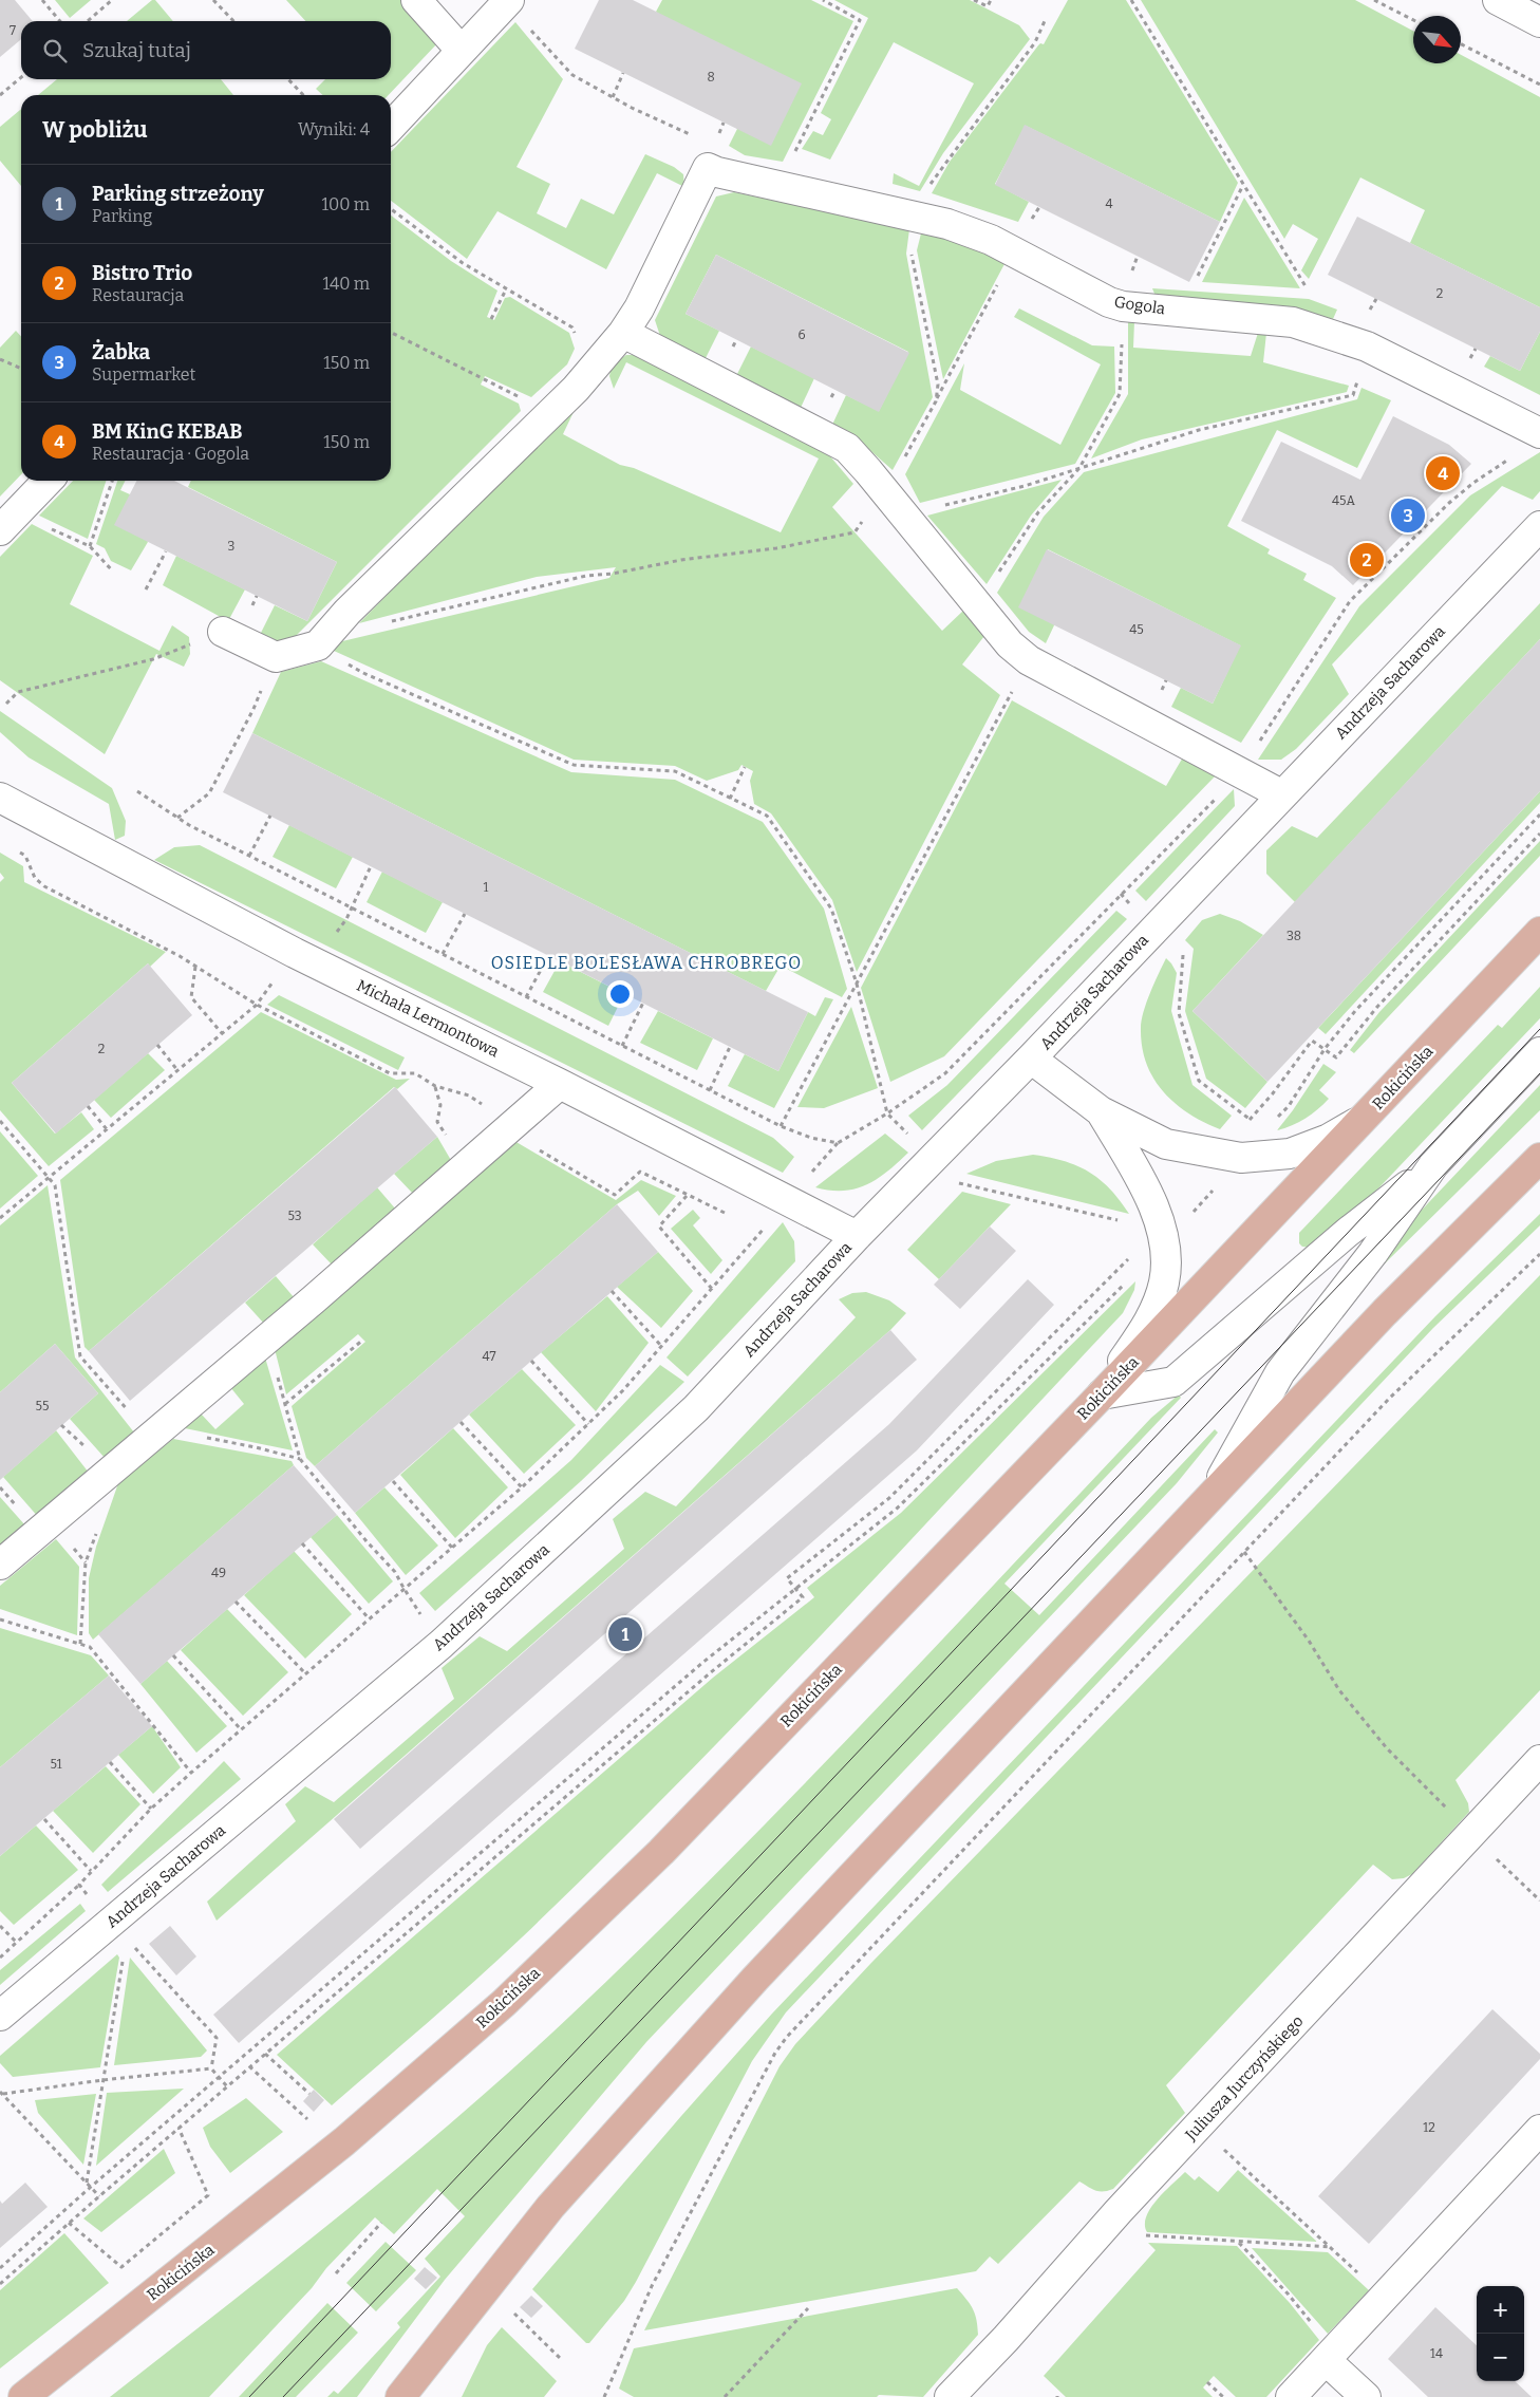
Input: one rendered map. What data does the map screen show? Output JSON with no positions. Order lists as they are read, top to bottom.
{
  "streets": {
    "main road": ["Rokicińska"],
    "street": [
      "Gogola",
      "Andrzeja Sacharowa",
      "Michała Lermontowa",
      "Juliusza Jurczyńskiego"
    ]
  },
  "crossings": [
    ["Andrzeja Sacharowa", "Michała Lermontowa"]
  ],
  "districts": ["OSIEDLE BOLESŁAWA CHROBREGO"],
  "house_numbers": [
    "7",
    "8",
    "4",
    "2",
    "6",
    "45A",
    "3",
    "45",
    "1",
    "38",
    "2",
    "53",
    "47",
    "55",
    "49",
    "51",
    "12",
    "14"
  ],
  "north": "bottom right",
  "page": {
    "search": "Szukaj tutaj",
    "heading": ["W pobliżu", "Wyniki: 4"],
    "list": [
      {
        "mark": "1",
        "name": "Parking strzeżony",
        "note": "Parking",
        "value": "100 m"
      },
      {
        "mark": "2",
        "name": "Bistro Trio",
        "note": "Restauracja",
        "value": "140 m"
      },
      {
        "mark": "3",
        "name": "Żabka",
        "note": "Supermarket",
        "value": "150 m"
      },
      {
        "mark": "4",
        "name": "BM KinG KEBAB",
        "note": "Restauracja · Gogola",
        "value": "150 m"
      }
    ],
    "pins": [
      "4",
      "3",
      "2",
      "1"
    ],
    "map_buttons": ["+", "−"]
  }
}
